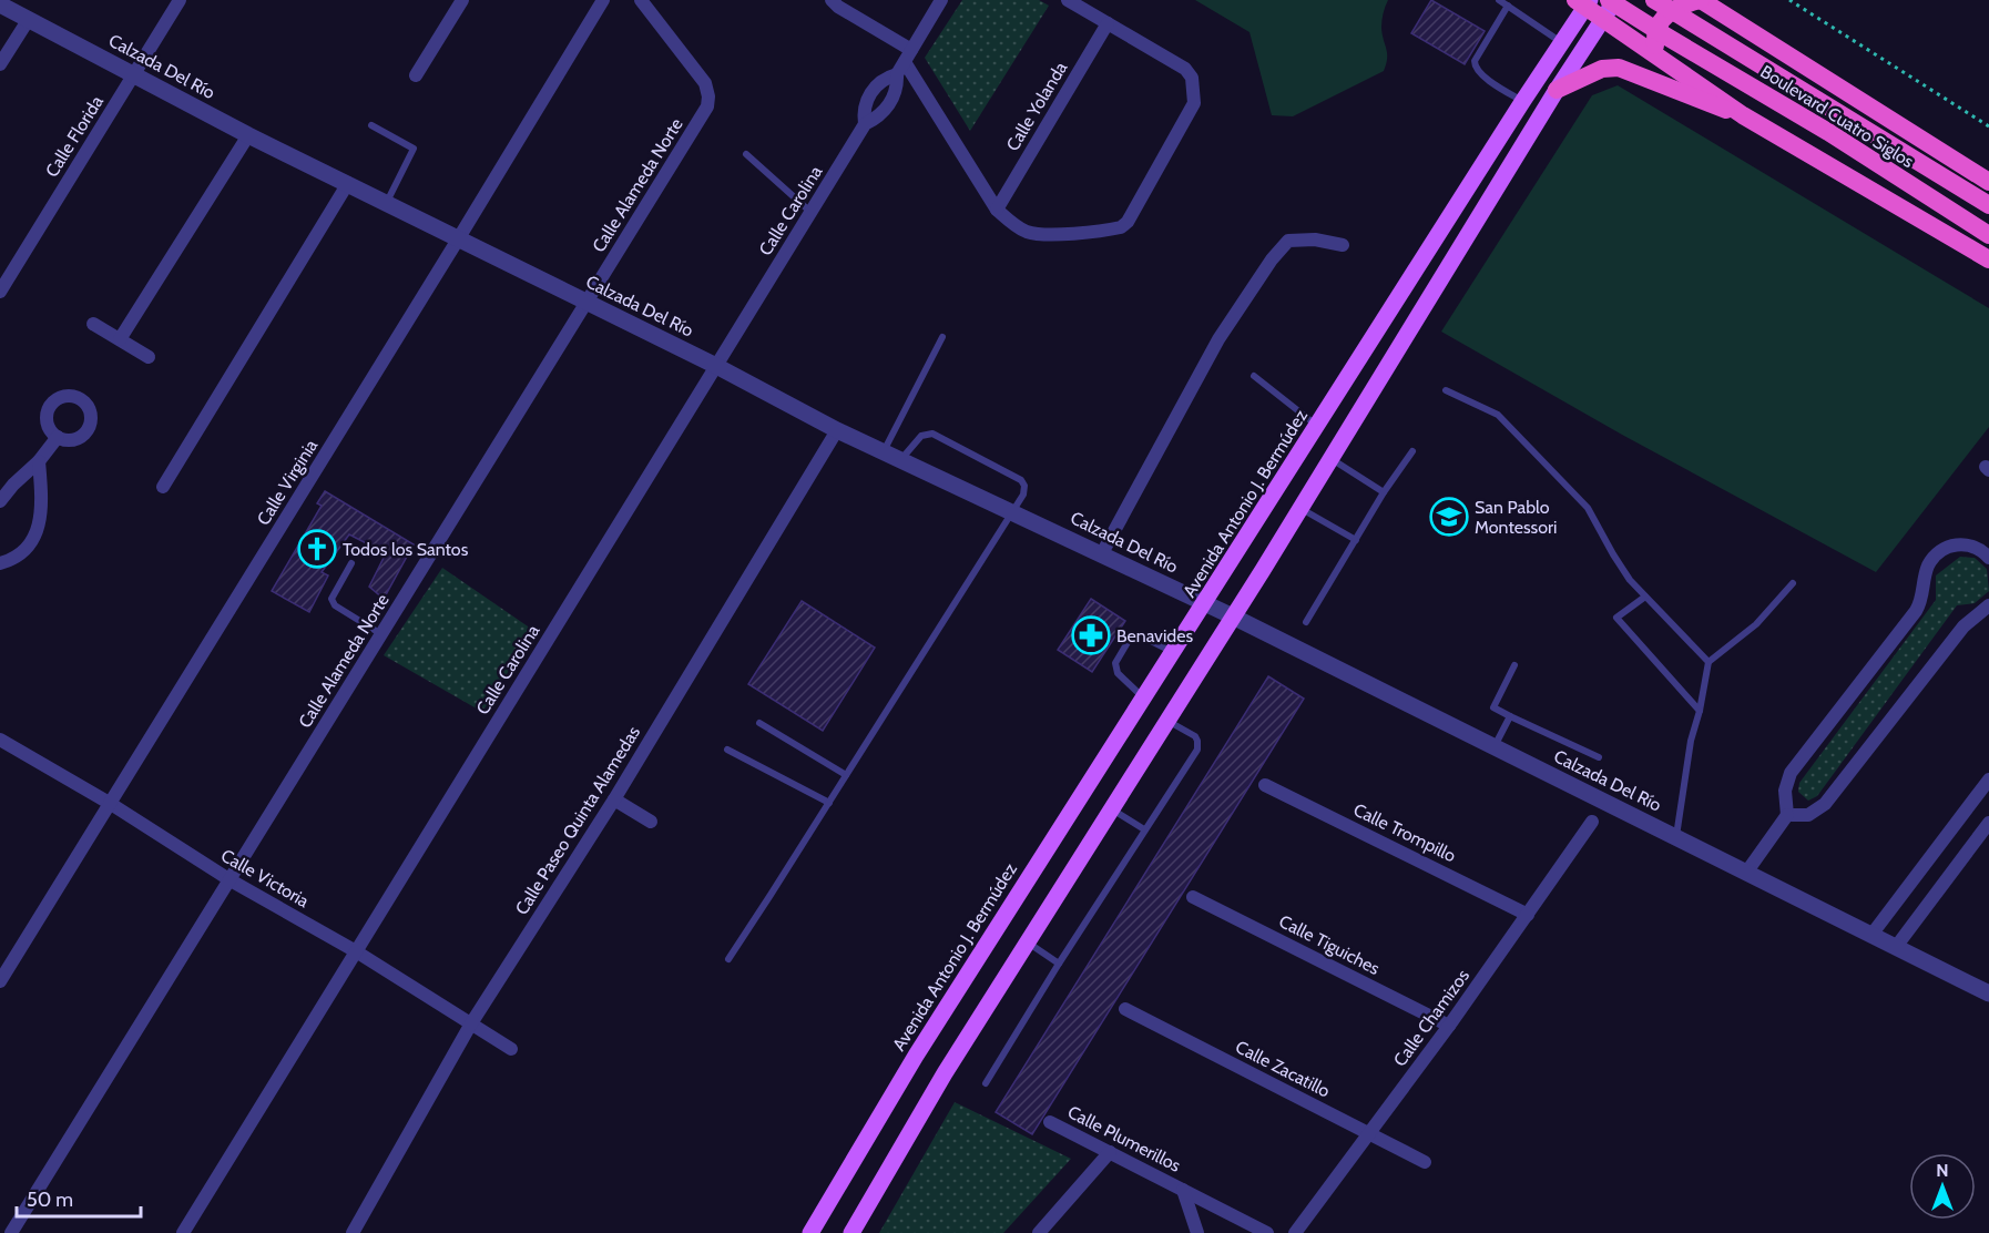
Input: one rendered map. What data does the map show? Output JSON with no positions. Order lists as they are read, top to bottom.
{
  "streets": {
    "highway": ["Boulevard Cuatro Siglos"],
    "main road": ["Avenida Antonio J. Bermúdez"],
    "street": [
      "Calzada Del Río",
      "Calle Yolanda",
      "Calle Florida",
      "Calle Alameda Norte",
      "Calle Carolina",
      "Calle Virginia",
      "Calle Paseo Quinta Alamedas",
      "Calle Trompillo",
      "Calle Victoria",
      "Calle Tiguiches",
      "Calle Chamizos",
      "Calle Zacatillo",
      "Calle Plumerillos"
    ]
  },
  "crossings": [
    ["Calzada Del Río", "Calle Florida"],
    ["Calzada Del Río", "Calle Alameda Norte"],
    ["Calzada Del Río", "Calle Carolina"],
    ["Calzada Del Río", "Calle Virginia"],
    ["Calzada Del Río", "Avenida Antonio J. Bermúdez"],
    ["Calzada Del Río", "Calle Paseo Quinta Alamedas"],
    ["Calle Alameda Norte", "Calle Victoria"],
    ["Calle Carolina", "Calle Victoria"],
    ["Calle Virginia", "Calle Victoria"],
    ["Calle Paseo Quinta Alamedas", "Calle Victoria"],
    ["Calle Trompillo", "Calle Chamizos"],
    ["Calle Tiguiches", "Calle Chamizos"],
    ["Calle Chamizos", "Calle Zacatillo"]
  ],
  "places": {
    "school or university": ["San Pablo Montessori"],
    "church": ["Todos los Santos"],
    "pharmacy": ["Benavides"]
  },
  "scale_bar": "50 m",
  "north": "top"
}
